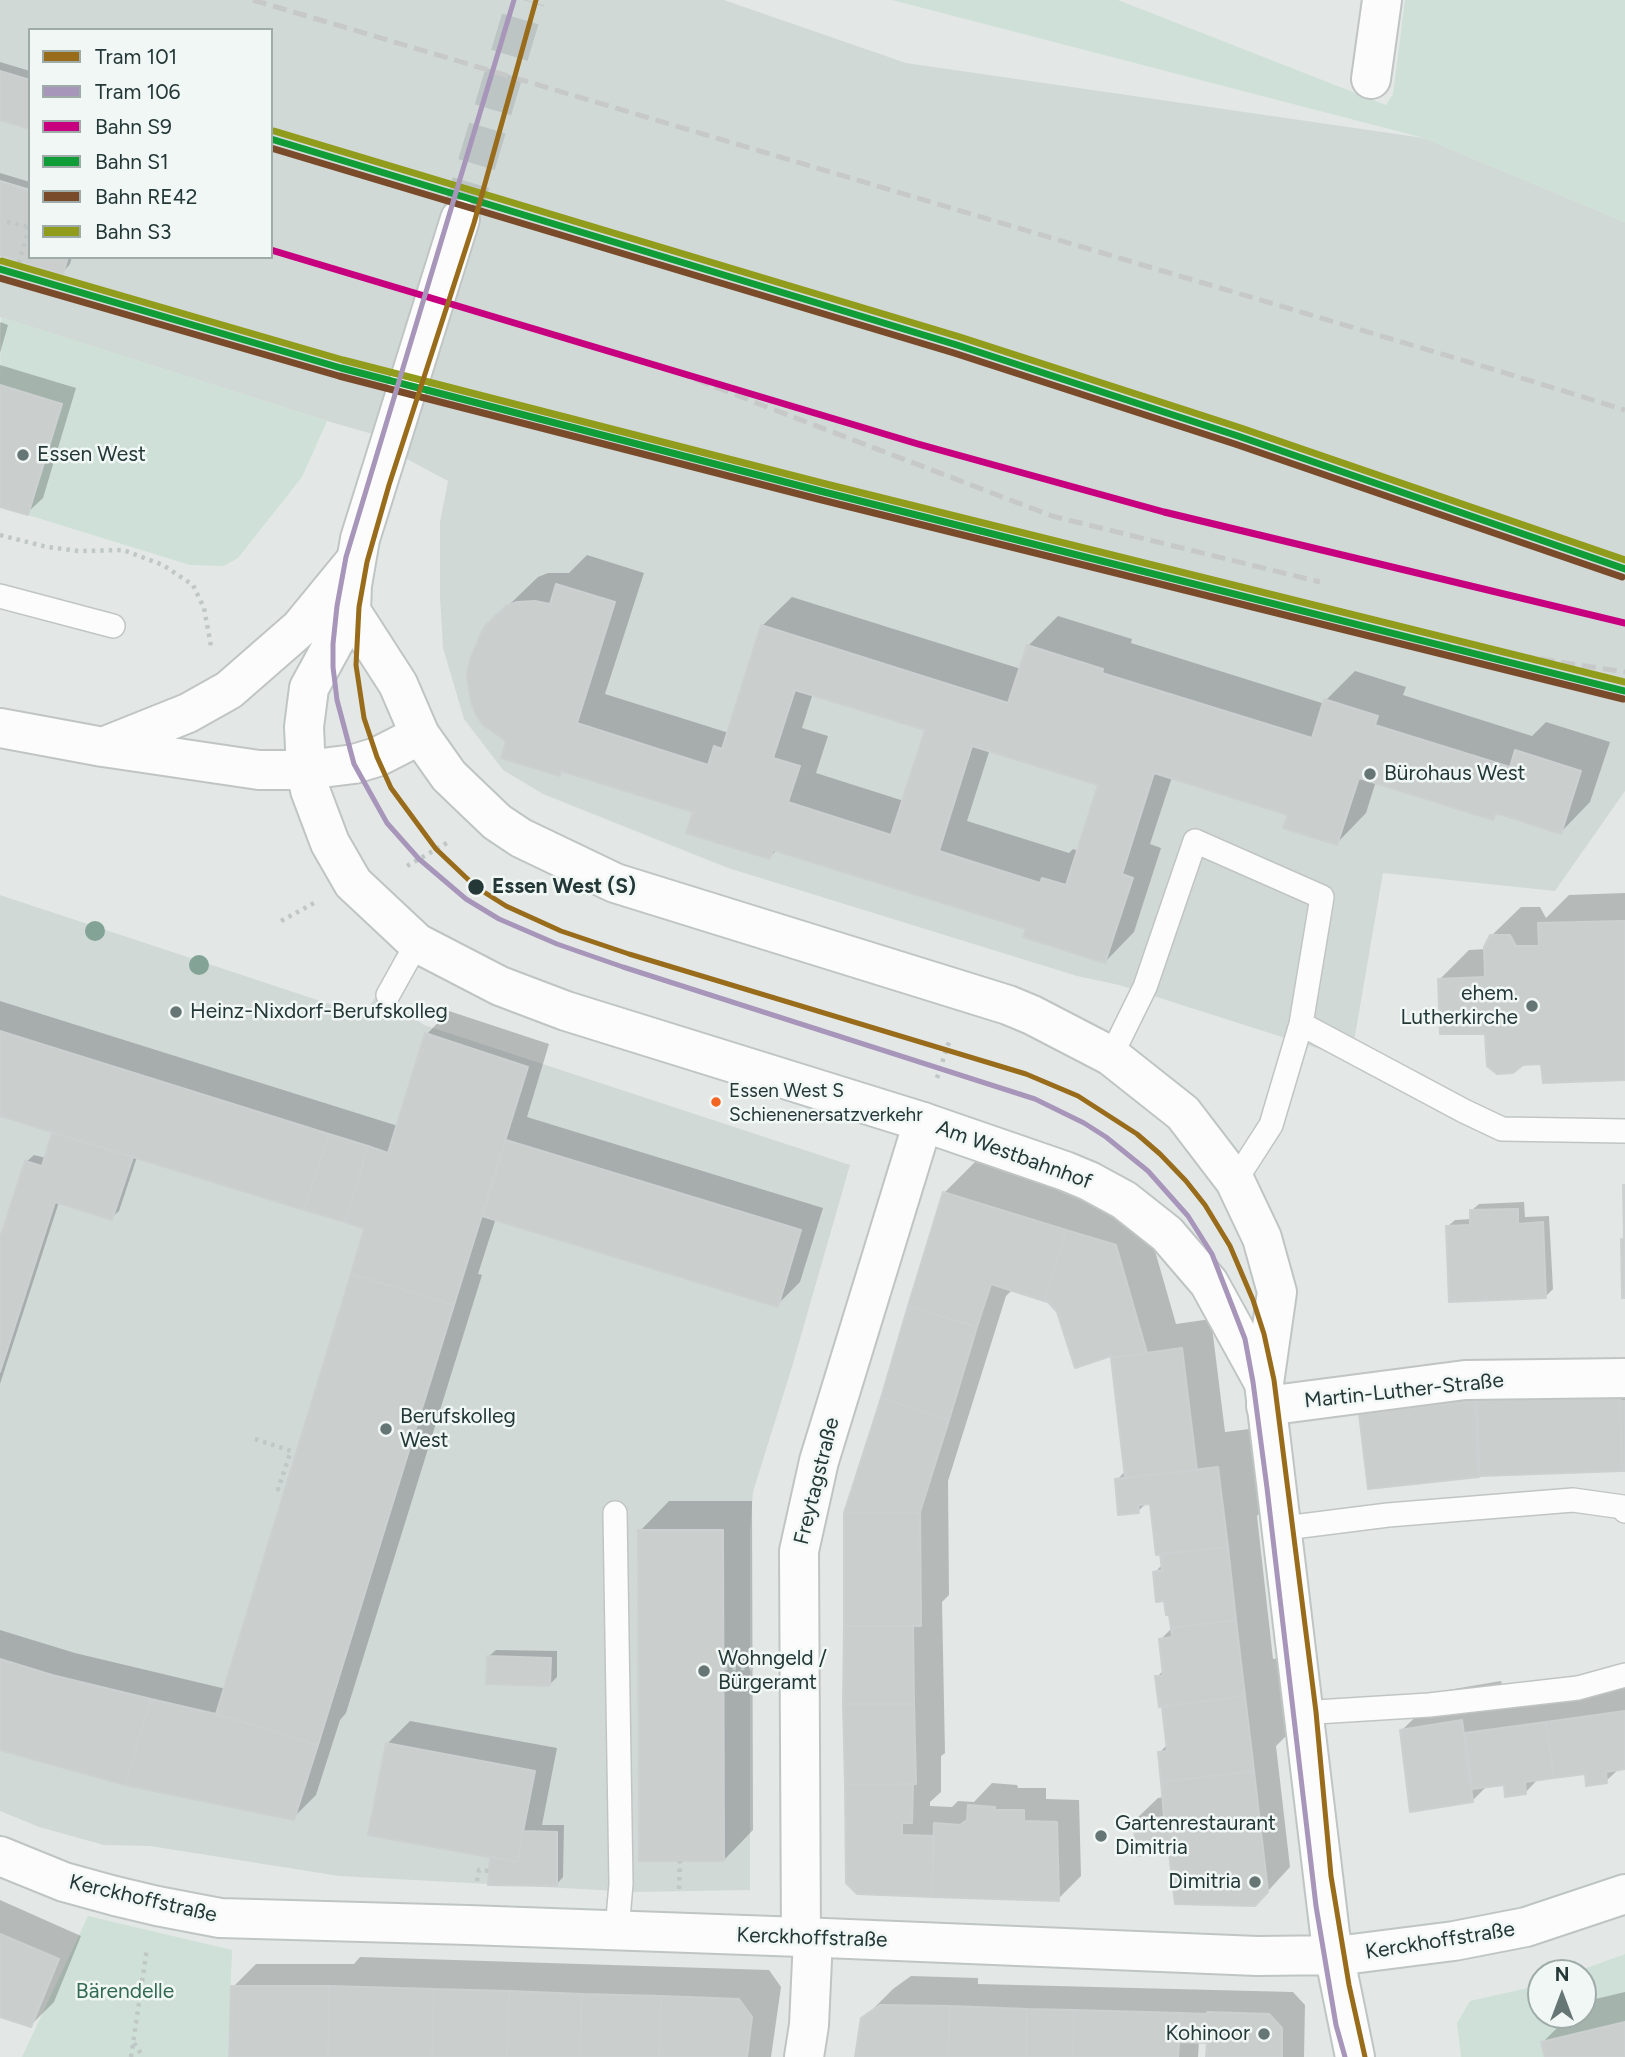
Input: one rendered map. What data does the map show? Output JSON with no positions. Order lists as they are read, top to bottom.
{
  "streets": {
    "street": [
      "Am Westbahnhof",
      "Martin-Luther-Straße",
      "Freytagstraße",
      "Kerckhoffstraße"
    ]
  },
  "crossings": [
    ["Am Westbahnhof", "Martin-Luther-Straße"],
    ["Am Westbahnhof", "Freytagstraße"],
    ["Freytagstraße", "Kerckhoffstraße"]
  ],
  "parks": ["Bärendelle"],
  "places": [
    "Essen West",
    "Bürohaus West",
    "Essen West (S)",
    "ehem. Lutherkirche",
    "Heinz-Nixdorf-Berufskolleg",
    "Essen West S Schienenersatzverkehr",
    "Berufskolleg West",
    "Wohngeld / Bürgeramt",
    "Gartenrestaurant Dimitria",
    "Dimitria",
    "Kohinoor"
  ],
  "lines": [
    "tram line 101",
    "tram line 106",
    "rail line S3",
    "rail line S1",
    "rail line RE42",
    "rail line S9"
  ],
  "legend": [
    "Tram 101",
    "Tram 106",
    "Bahn S9",
    "Bahn S1",
    "Bahn RE42",
    "Bahn S3"
  ],
  "north": "top"
}
